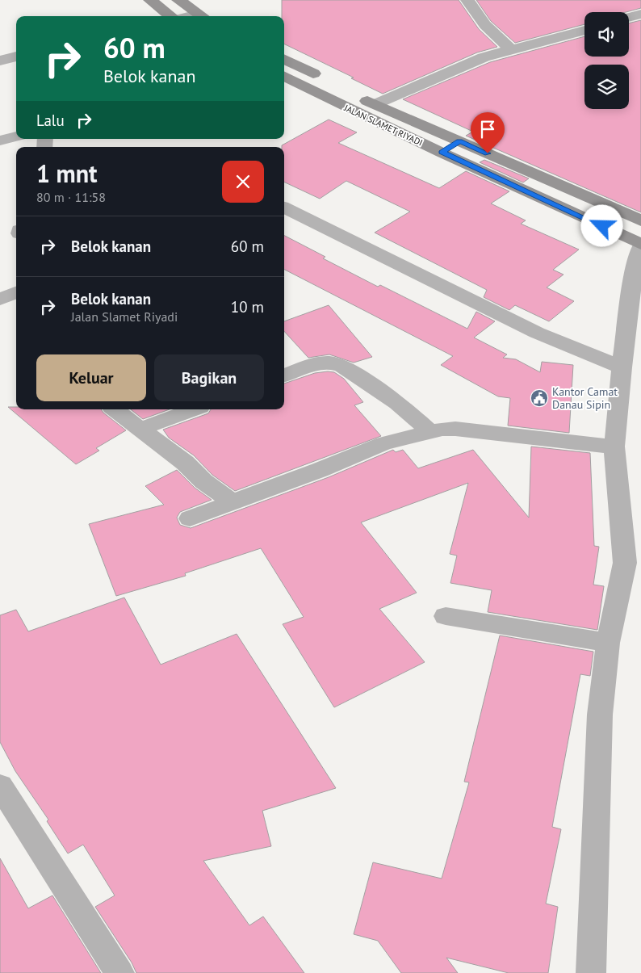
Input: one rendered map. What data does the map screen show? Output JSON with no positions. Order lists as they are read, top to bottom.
{
  "streets": {
    "main road": ["JALAN SLAMET RIYADI"]
  },
  "places": {
    "public building": ["Kantor Camat Danau Sipin"]
  },
  "page": {
    "turn": ["60 m", "Belok kanan"],
    "then": "Lalu",
    "heading": ["1 mnt", "80 m · 11:58"],
    "list": [
      {
        "name": "Belok kanan",
        "value": "60 m"
      },
      {
        "name": "Belok kanan",
        "note": "Jalan Slamet Riyadi",
        "value": "10 m"
      }
    ],
    "buttons": ["Keluar", "Bagikan"]
  }
}
